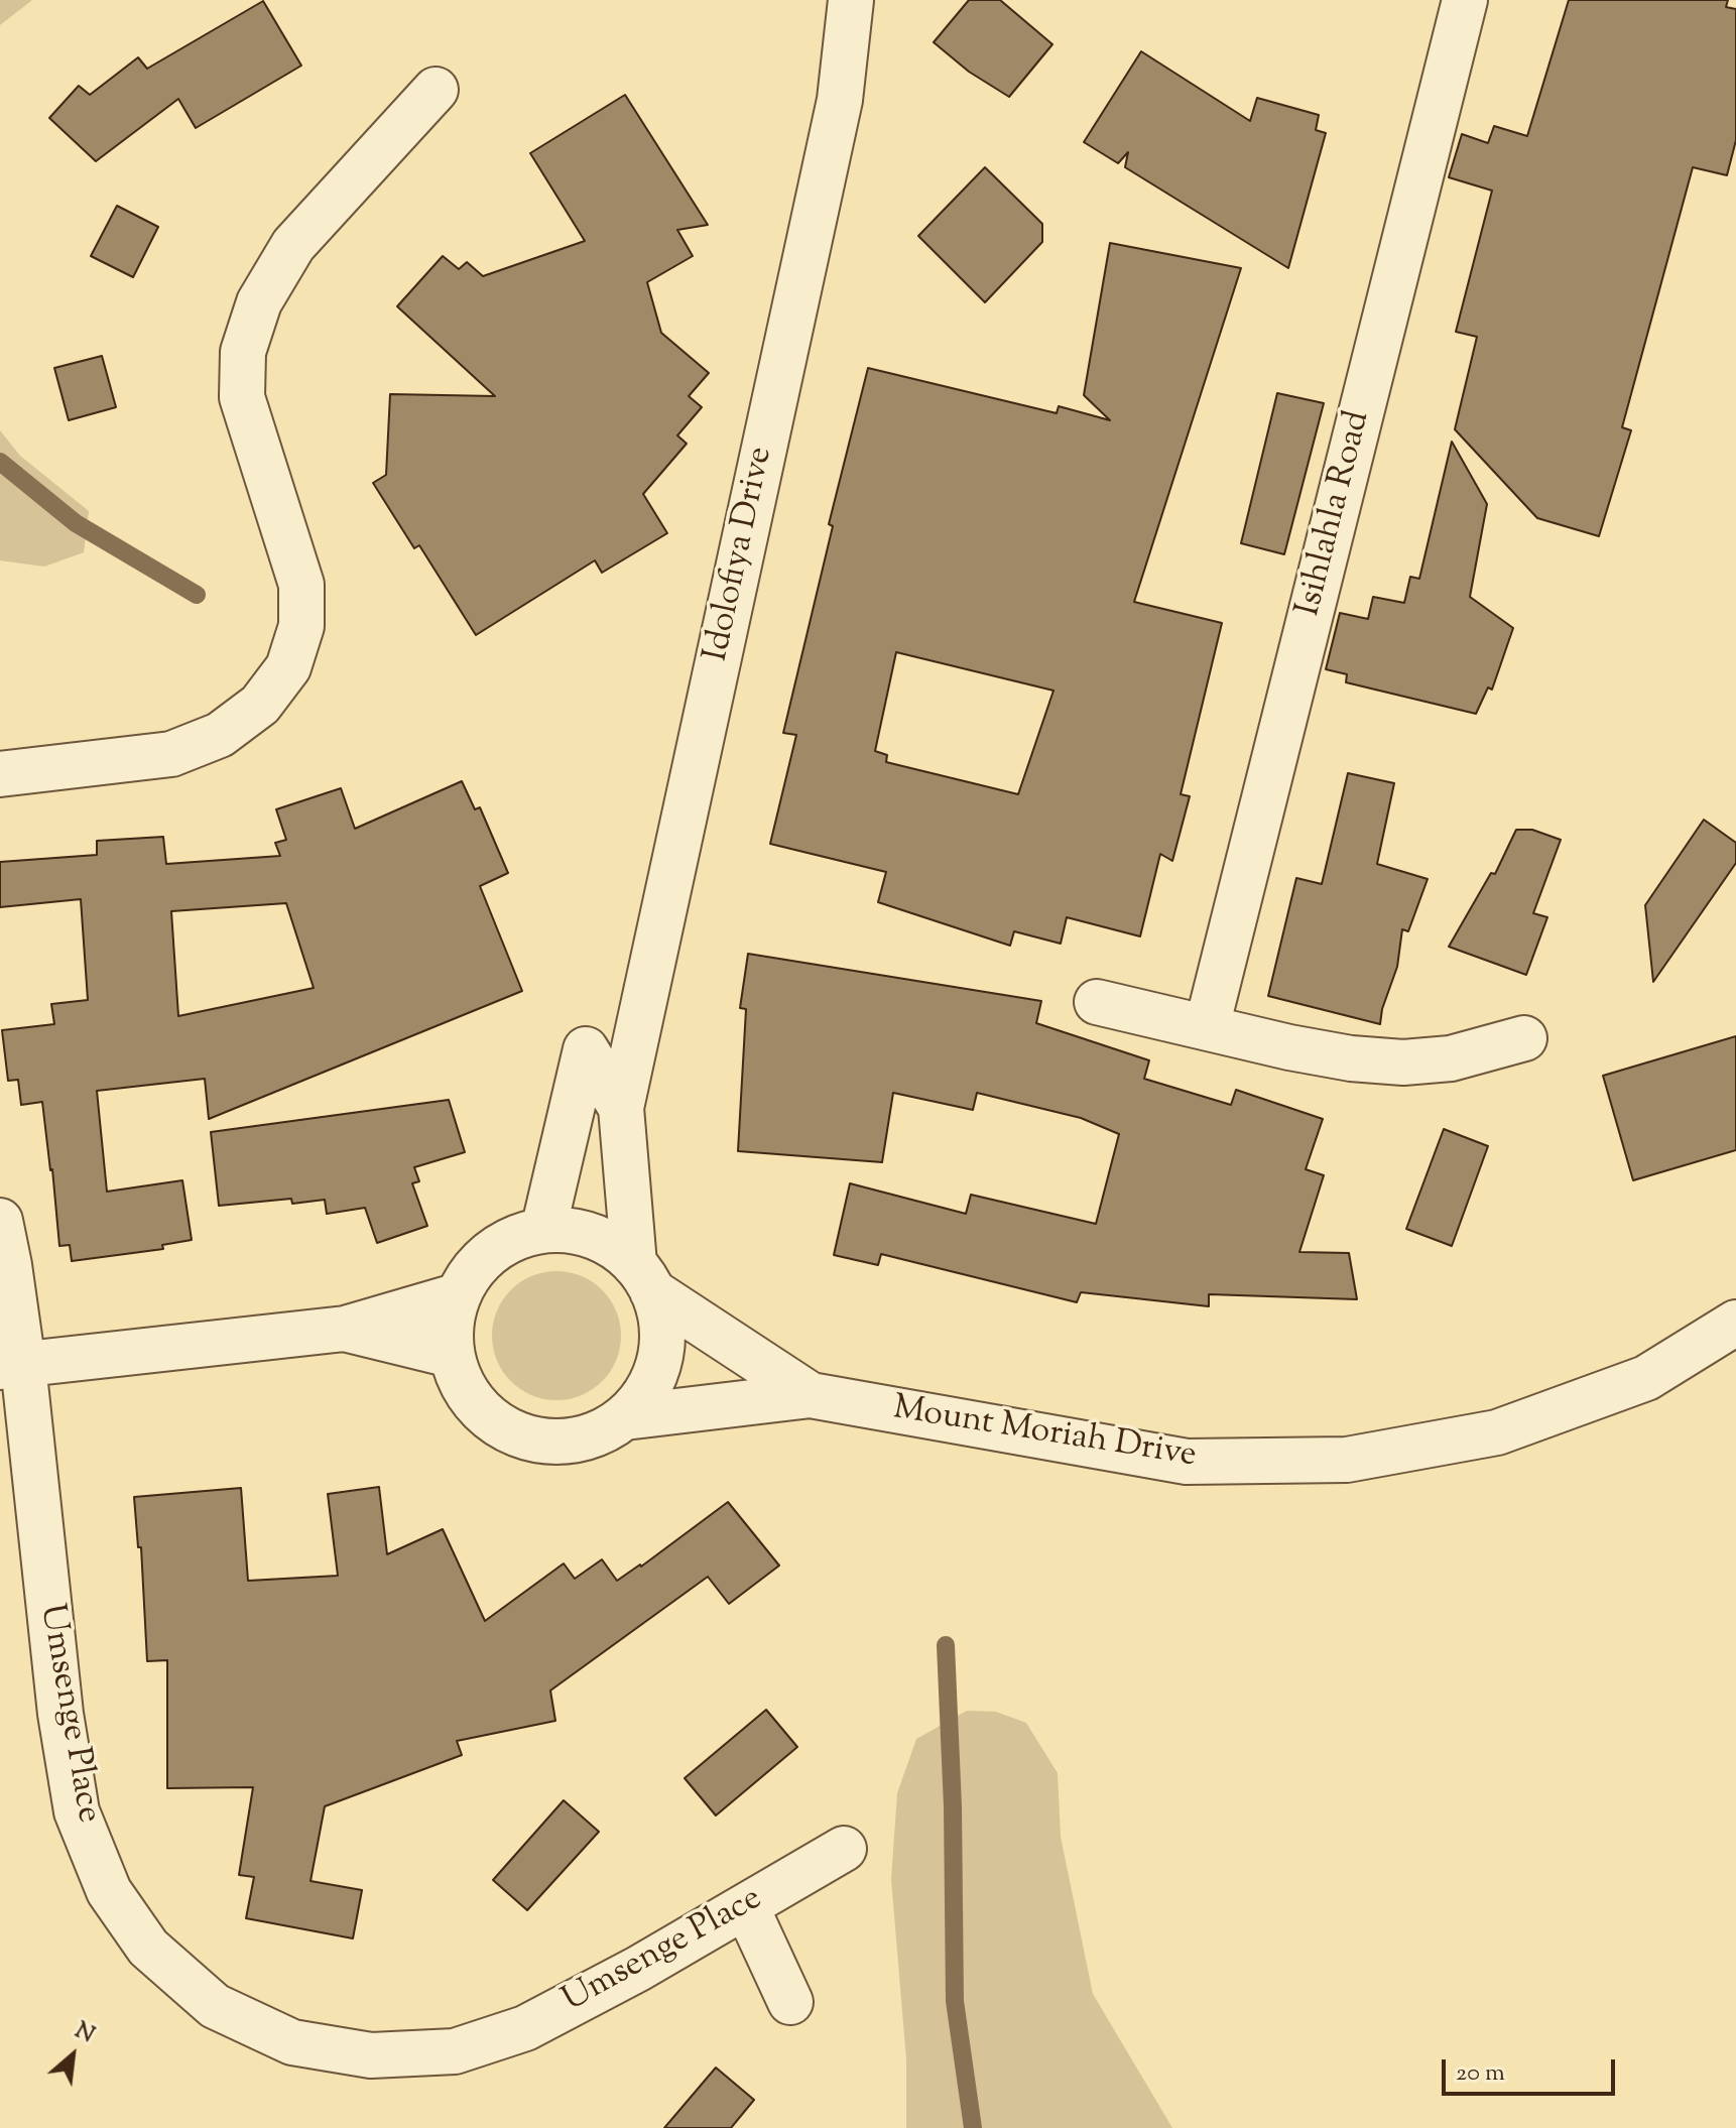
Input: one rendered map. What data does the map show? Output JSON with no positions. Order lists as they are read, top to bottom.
{
  "streets": {
    "street": [
      "Isihlahla Road",
      "Idolofiya Drive",
      "Mount Moriah Drive",
      "Umsenge Place"
    ]
  },
  "crossings": [
    ["Idolofiya Drive", "Mount Moriah Drive"]
  ],
  "scale_bar": "20 m",
  "north": "top right"
}
